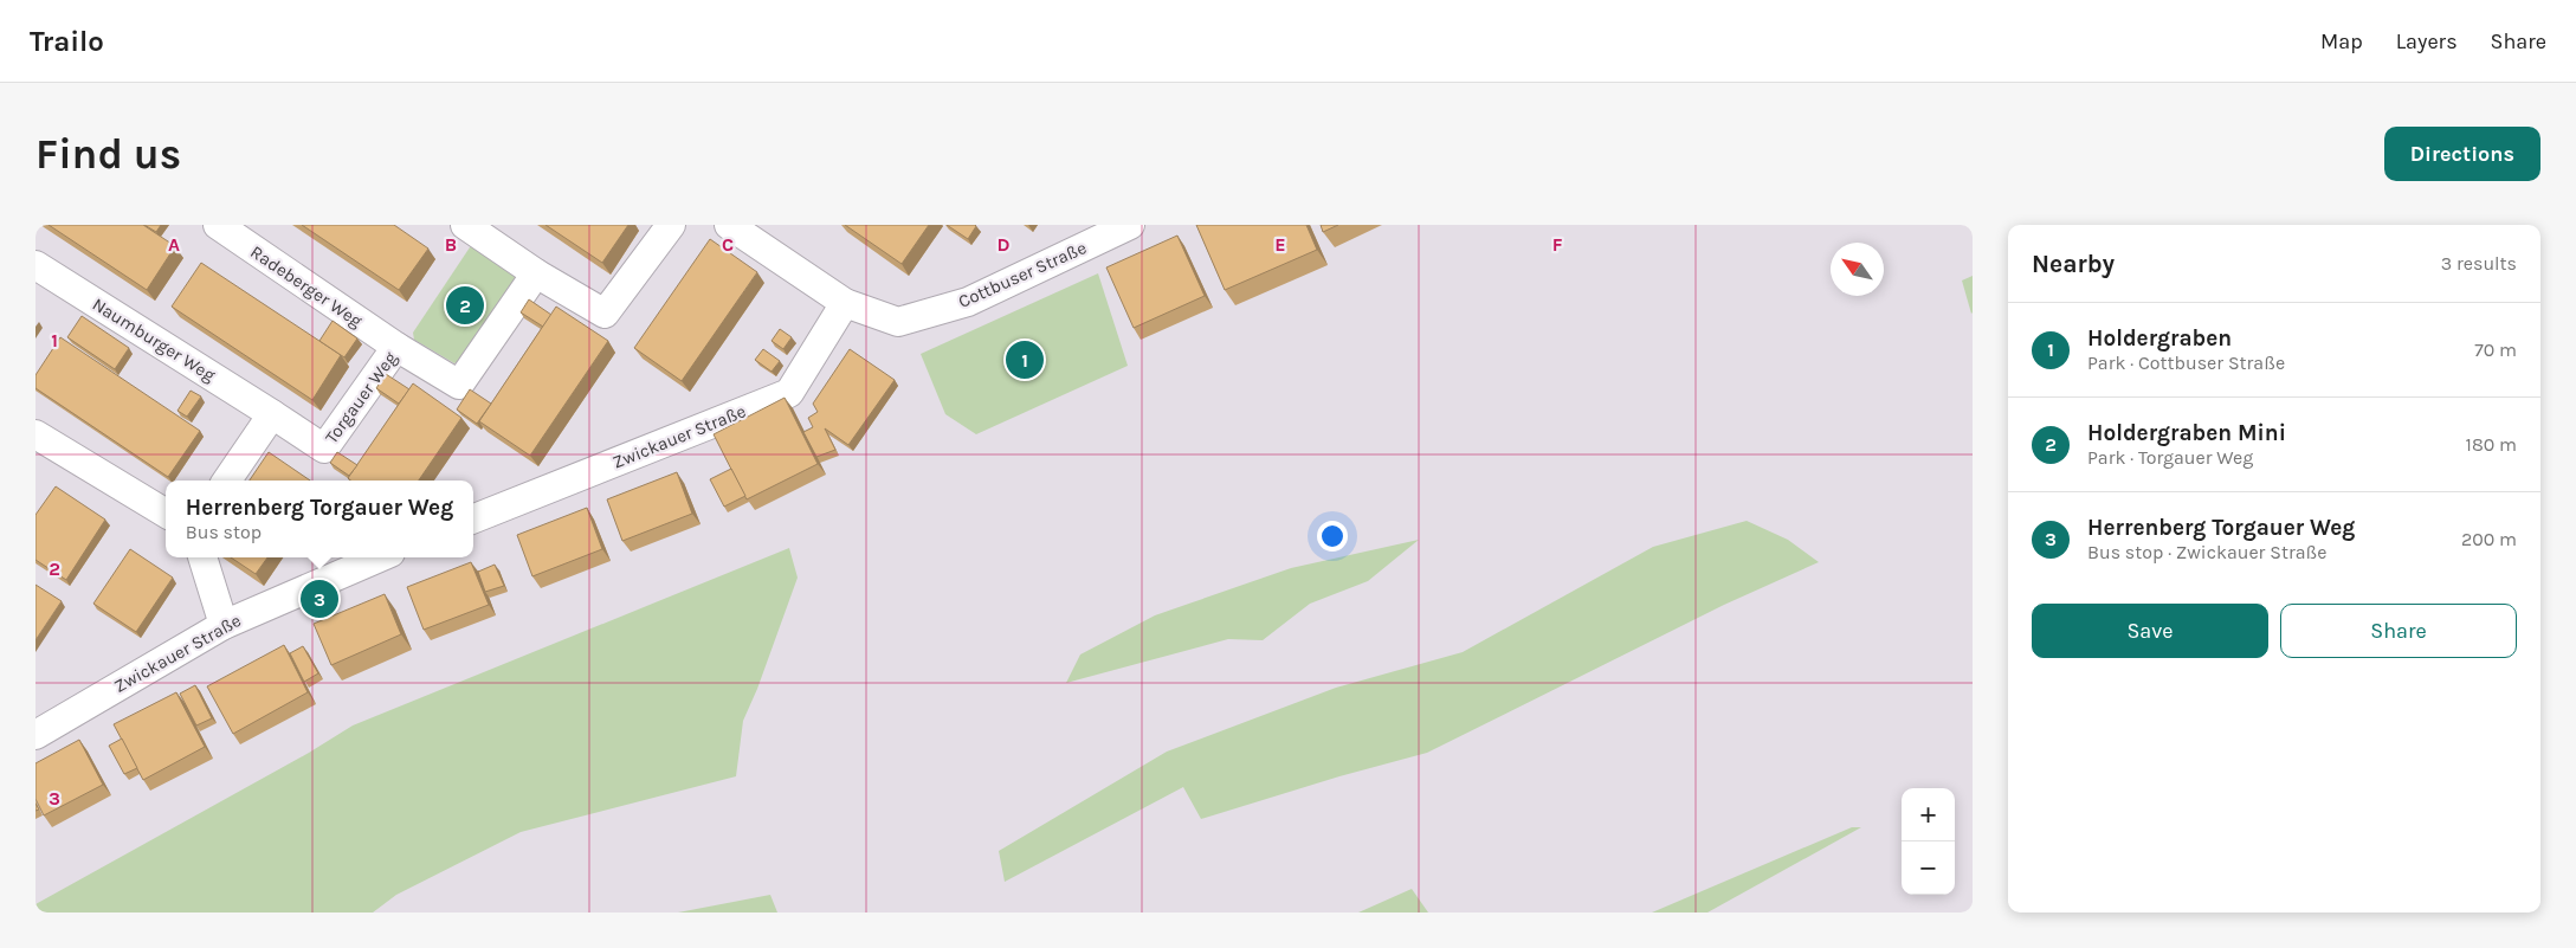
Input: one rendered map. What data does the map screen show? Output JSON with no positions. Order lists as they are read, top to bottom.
{
  "streets": {
    "street": [
      "Cottbuser Straße",
      "Radeberger Weg",
      "Naumburger Weg",
      "Torgauer Weg",
      "Zwickauer Straße"
    ]
  },
  "crossings": [
    ["Cottbuser Straße", "Zwickauer Straße"],
    ["Radeberger Weg", "Torgauer Weg"],
    ["Naumburger Weg", "Torgauer Weg"]
  ],
  "north": "top left",
  "page": {
    "header": "Trailo",
    "nav": ["Map", "Layers", "Share"],
    "buttons": [
      "Directions",
      ["Save", "Share"]
    ],
    "title": "Find us",
    "heading": ["Nearby", "3 results"],
    "pins": ["2", "1", "3"],
    "list": [
      {
        "mark": "1",
        "name": "Holdergraben",
        "note": "Park · Cottbuser Straße",
        "value": "70 m"
      },
      {
        "mark": "2",
        "name": "Holdergraben Mini",
        "note": "Park · Torgauer Weg",
        "value": "180 m"
      },
      {
        "mark": "3",
        "name": "Herrenberg Torgauer Weg",
        "note": "Bus stop · Zwickauer Straße",
        "value": "200 m"
      }
    ],
    "popup": ["Herrenberg Torgauer Weg", "Bus stop"],
    "map_buttons": ["+", "−"]
  },
  "grid": {
    "columns": [
      "A",
      "B",
      "C",
      "D",
      "E",
      "F"
    ],
    "rows": ["1", "2", "3"]
  }
}
